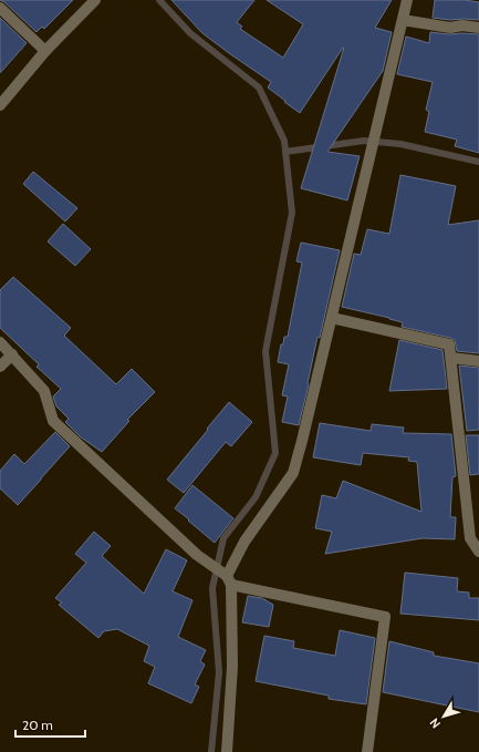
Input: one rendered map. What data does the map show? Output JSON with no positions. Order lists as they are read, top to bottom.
{
  "scale_bar": "20 m",
  "north": "bottom left"
}
